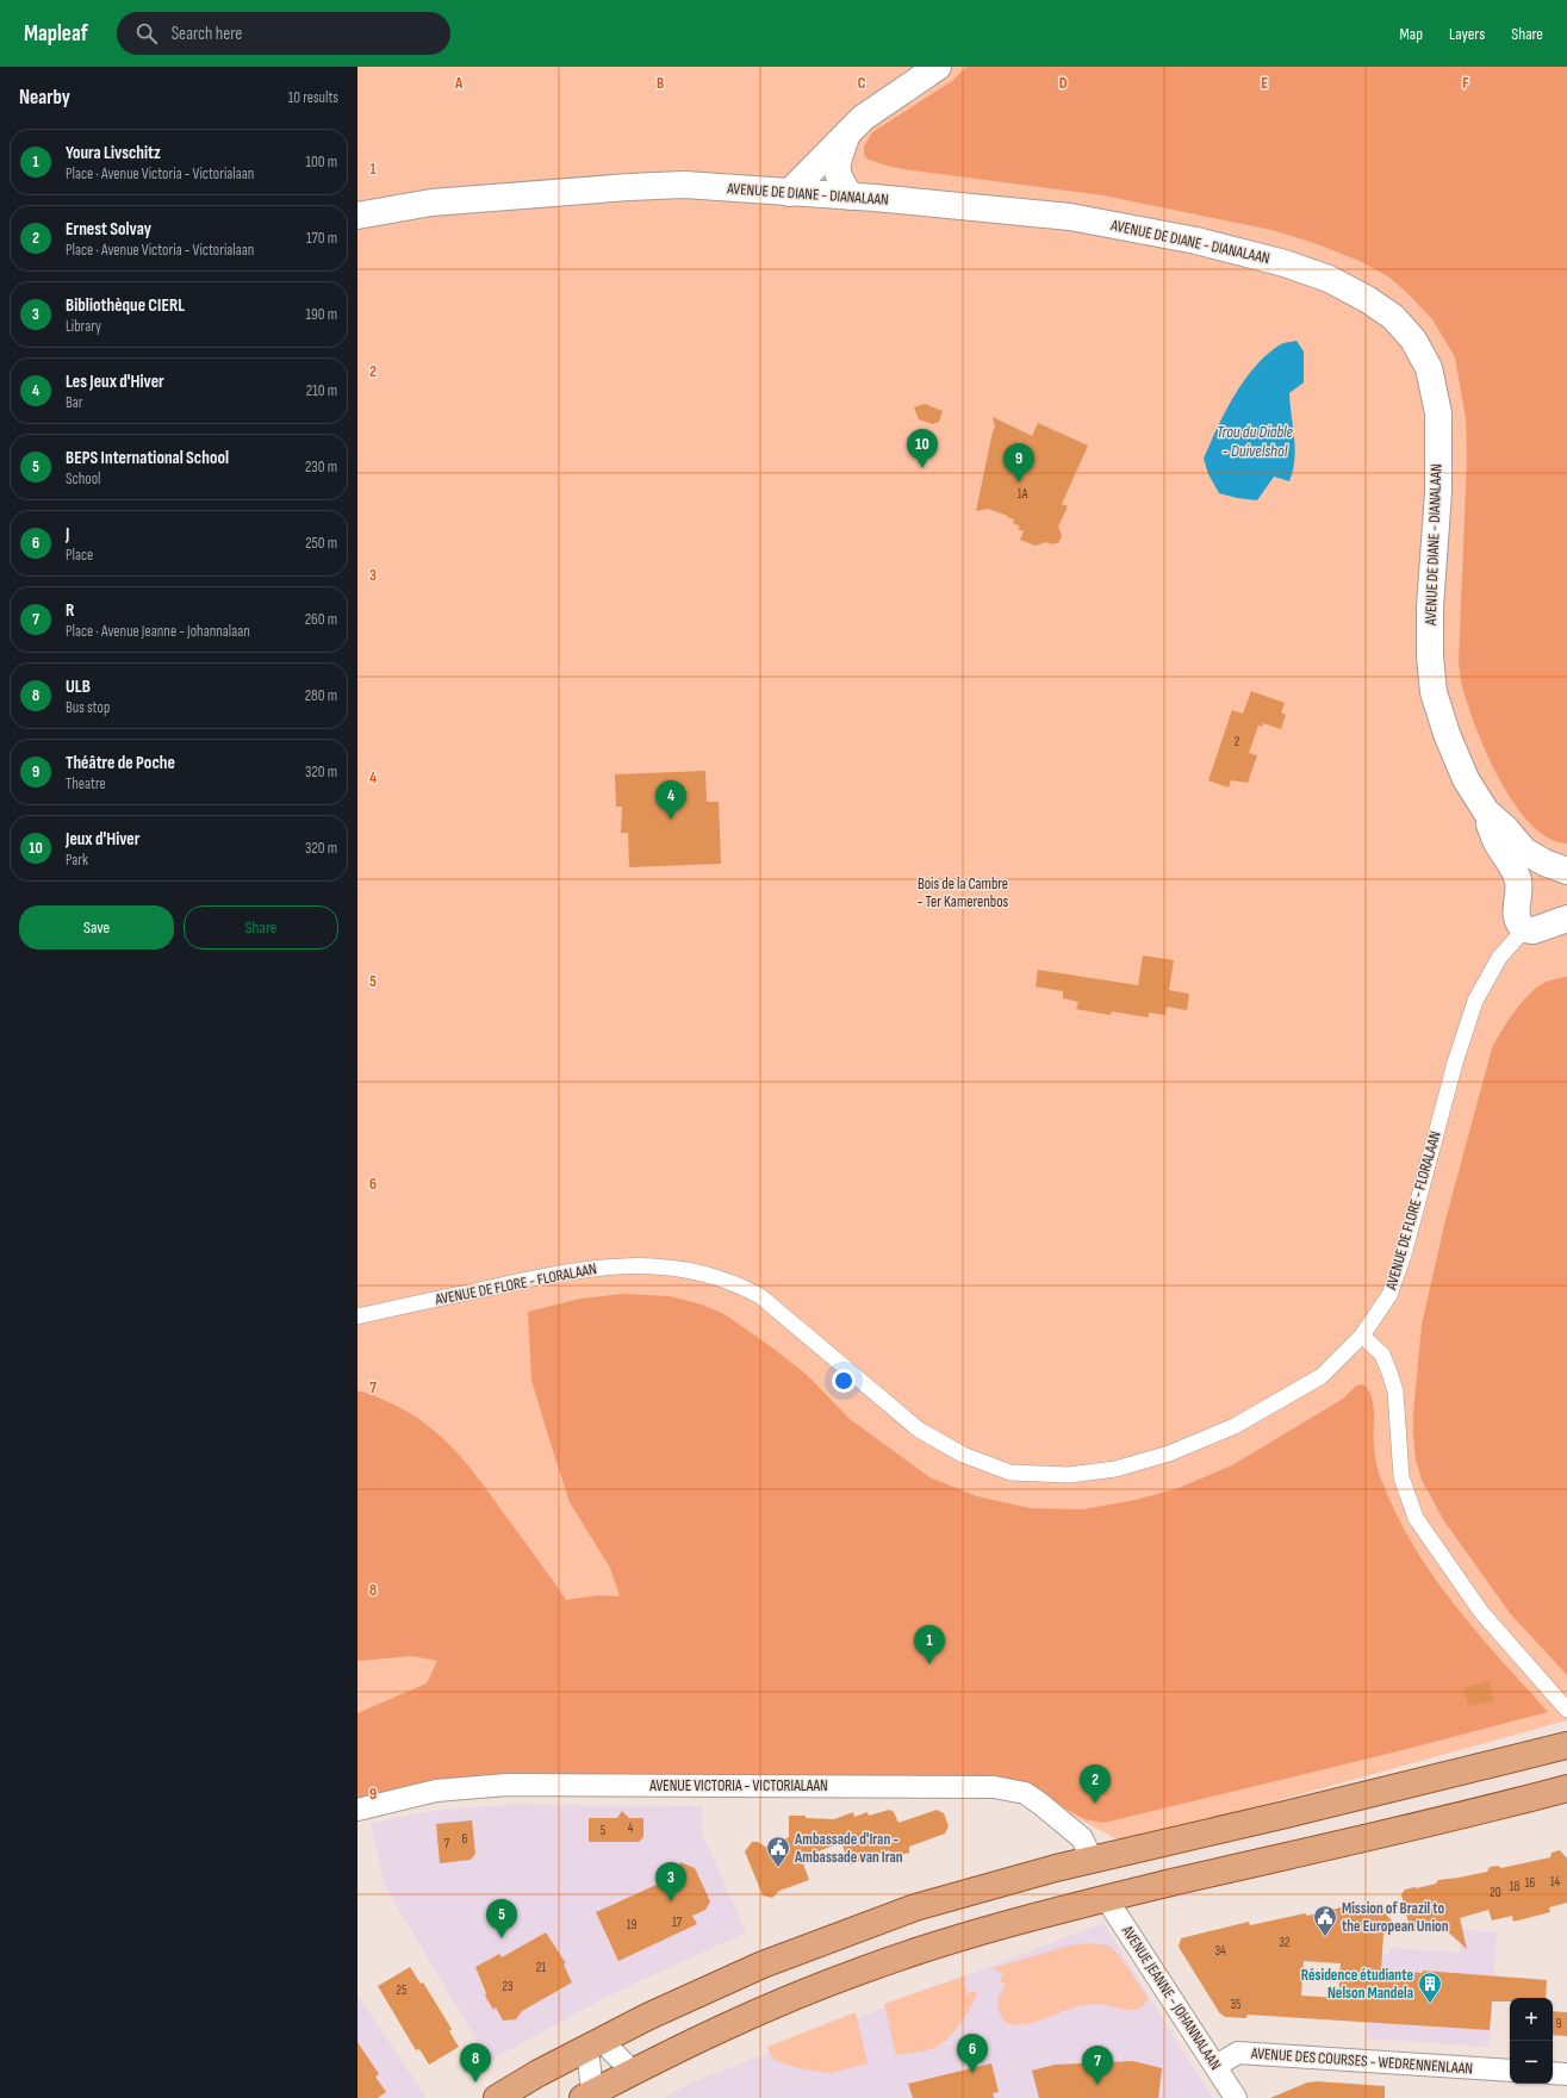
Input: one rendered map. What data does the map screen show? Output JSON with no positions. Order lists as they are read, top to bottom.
{
  "streets": {
    "street": [
      "AVENUE DE DIANE - DIANALAAN",
      "AVENUE DE FLORE - FLORALAAN",
      "AVENUE VICTORIA - VICTORIALAAN",
      "AVENUE JEANNE - JOHANNALAAN",
      "AVENUE DES COURSES - WEDRENNENLAAN"
    ]
  },
  "crossings": [
    ["AVENUE JEANNE - JOHANNALAAN", "AVENUE DES COURSES - WEDRENNENLAAN"]
  ],
  "water": ["Trou du Diable - Duivelshol"],
  "parks": ["Bois de la Cambre - Ter Kamerenbos"],
  "places": {
    "public building": ["Ambassade d'Iran - Ambassade van Iran", "Mission of Brazil to the European Union"],
    "building": ["Résidence étudiante Nelson Mandela"]
  },
  "house_numbers": [
    "1A",
    "2",
    "4",
    "5",
    "6",
    "7",
    "14",
    "16",
    "18",
    "20",
    "17",
    "19",
    "32",
    "34",
    "21",
    "23",
    "25",
    "35",
    "9"
  ],
  "page": {
    "header": "Mapleaf",
    "search": "Search here",
    "nav": ["Map", "Layers", "Share"],
    "heading": ["Nearby", "10 results"],
    "list": [
      {
        "mark": "1",
        "name": "Youra Livschitz",
        "note": "Place · Avenue Victoria - Victorialaan",
        "value": "100 m"
      },
      {
        "mark": "2",
        "name": "Ernest Solvay",
        "note": "Place · Avenue Victoria - Victorialaan",
        "value": "170 m"
      },
      {
        "mark": "3",
        "name": "Bibliothèque CIERL",
        "note": "Library",
        "value": "190 m"
      },
      {
        "mark": "4",
        "name": "Les Jeux d'Hiver",
        "note": "Bar",
        "value": "210 m"
      },
      {
        "mark": "5",
        "name": "BEPS International School",
        "note": "School",
        "value": "230 m"
      },
      {
        "mark": "6",
        "name": "J",
        "note": "Place",
        "value": "250 m"
      },
      {
        "mark": "7",
        "name": "R",
        "note": "Place · Avenue Jeanne - Johannalaan",
        "value": "260 m"
      },
      {
        "mark": "8",
        "name": "ULB",
        "note": "Bus stop",
        "value": "280 m"
      },
      {
        "mark": "9",
        "name": "Théâtre de Poche",
        "note": "Theatre",
        "value": "320 m"
      },
      {
        "mark": "10",
        "name": "Jeux d'Hiver",
        "note": "Park",
        "value": "320 m"
      }
    ],
    "pins": [
      "10",
      "9",
      "4",
      "1",
      "2",
      "3",
      "5",
      "6",
      "8",
      "7"
    ],
    "buttons": ["Save", "Share"],
    "map_buttons": ["+", "−"]
  },
  "grid": {
    "columns": [
      "A",
      "B",
      "C",
      "D",
      "E",
      "F"
    ],
    "rows": [
      "1",
      "2",
      "3",
      "4",
      "5",
      "6",
      "7",
      "8",
      "9"
    ]
  }
}
